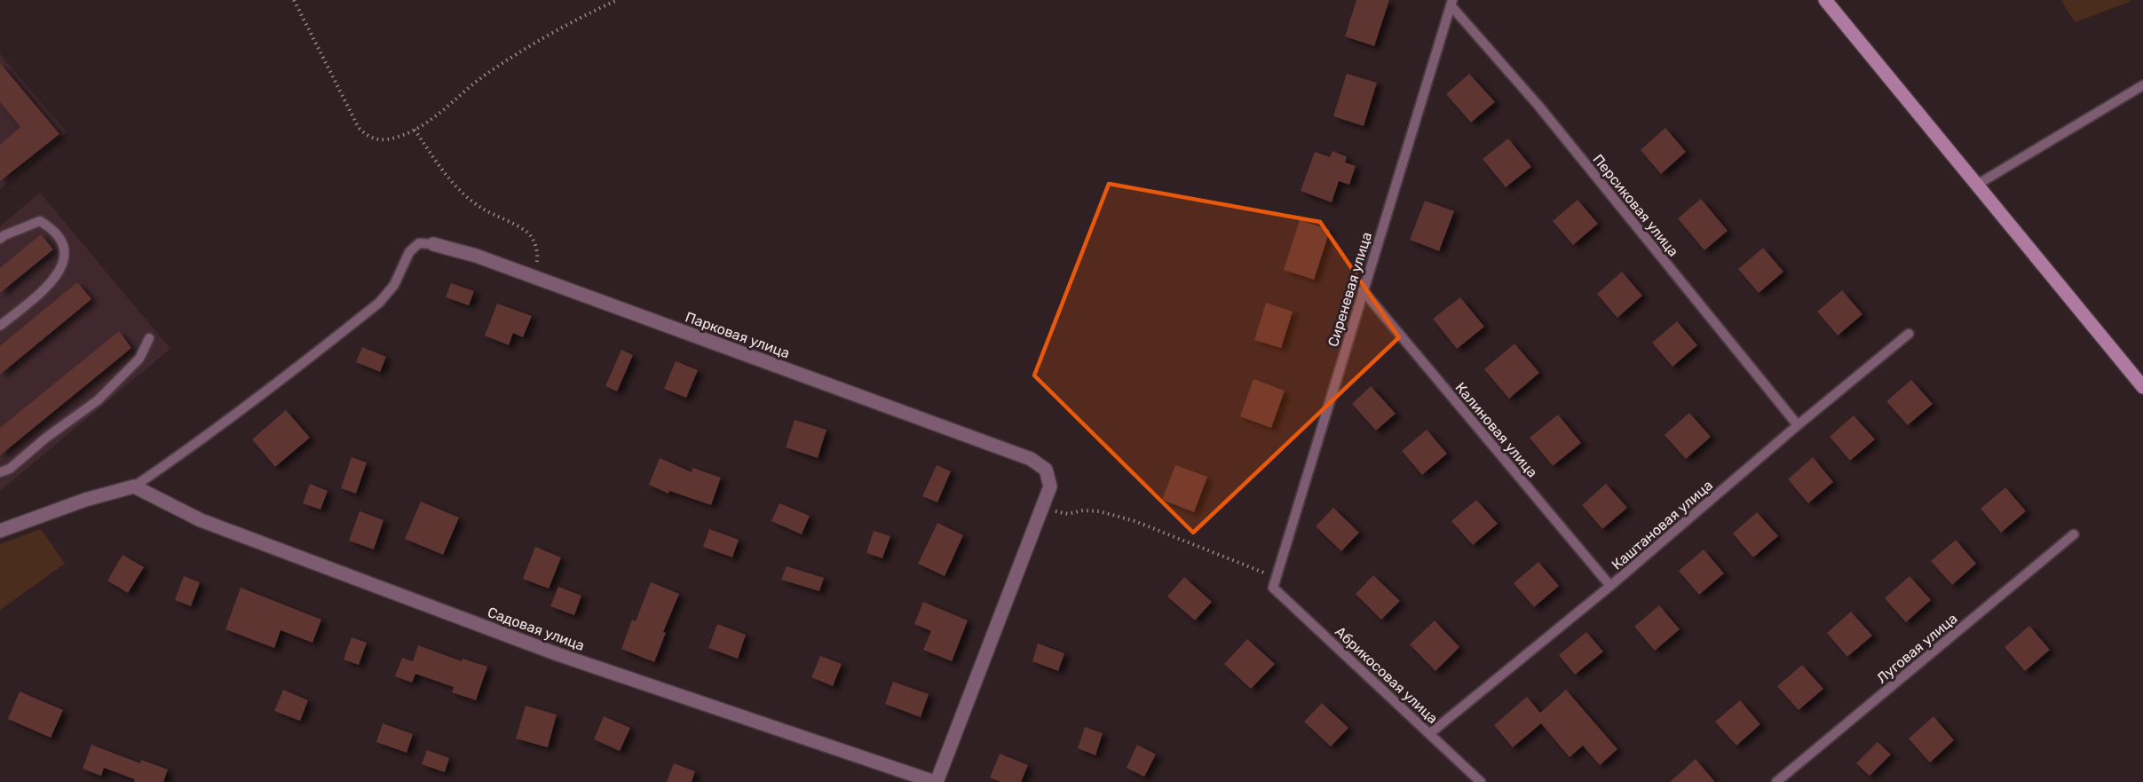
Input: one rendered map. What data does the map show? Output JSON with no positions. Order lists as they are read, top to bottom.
{
  "streets": {
    "street": ["Парковая улица", "Садовая улица"],
    "lane": [
      "Персиковая улица",
      "Сиреневая улица",
      "Калиновая улица",
      "Каштановая улица",
      "Луговая улица",
      "Абрикосовая улица"
    ]
  },
  "crossings": [
    ["Персиковая улица", "Сиреневая улица"],
    ["Персиковая улица", "Каштановая улица"],
    ["Сиреневая улица", "Калиновая улица"],
    ["Сиреневая улица", "Абрикосовая улица"],
    ["Калиновая улица", "Каштановая улица"],
    ["Каштановая улица", "Абрикосовая улица"]
  ]
}
